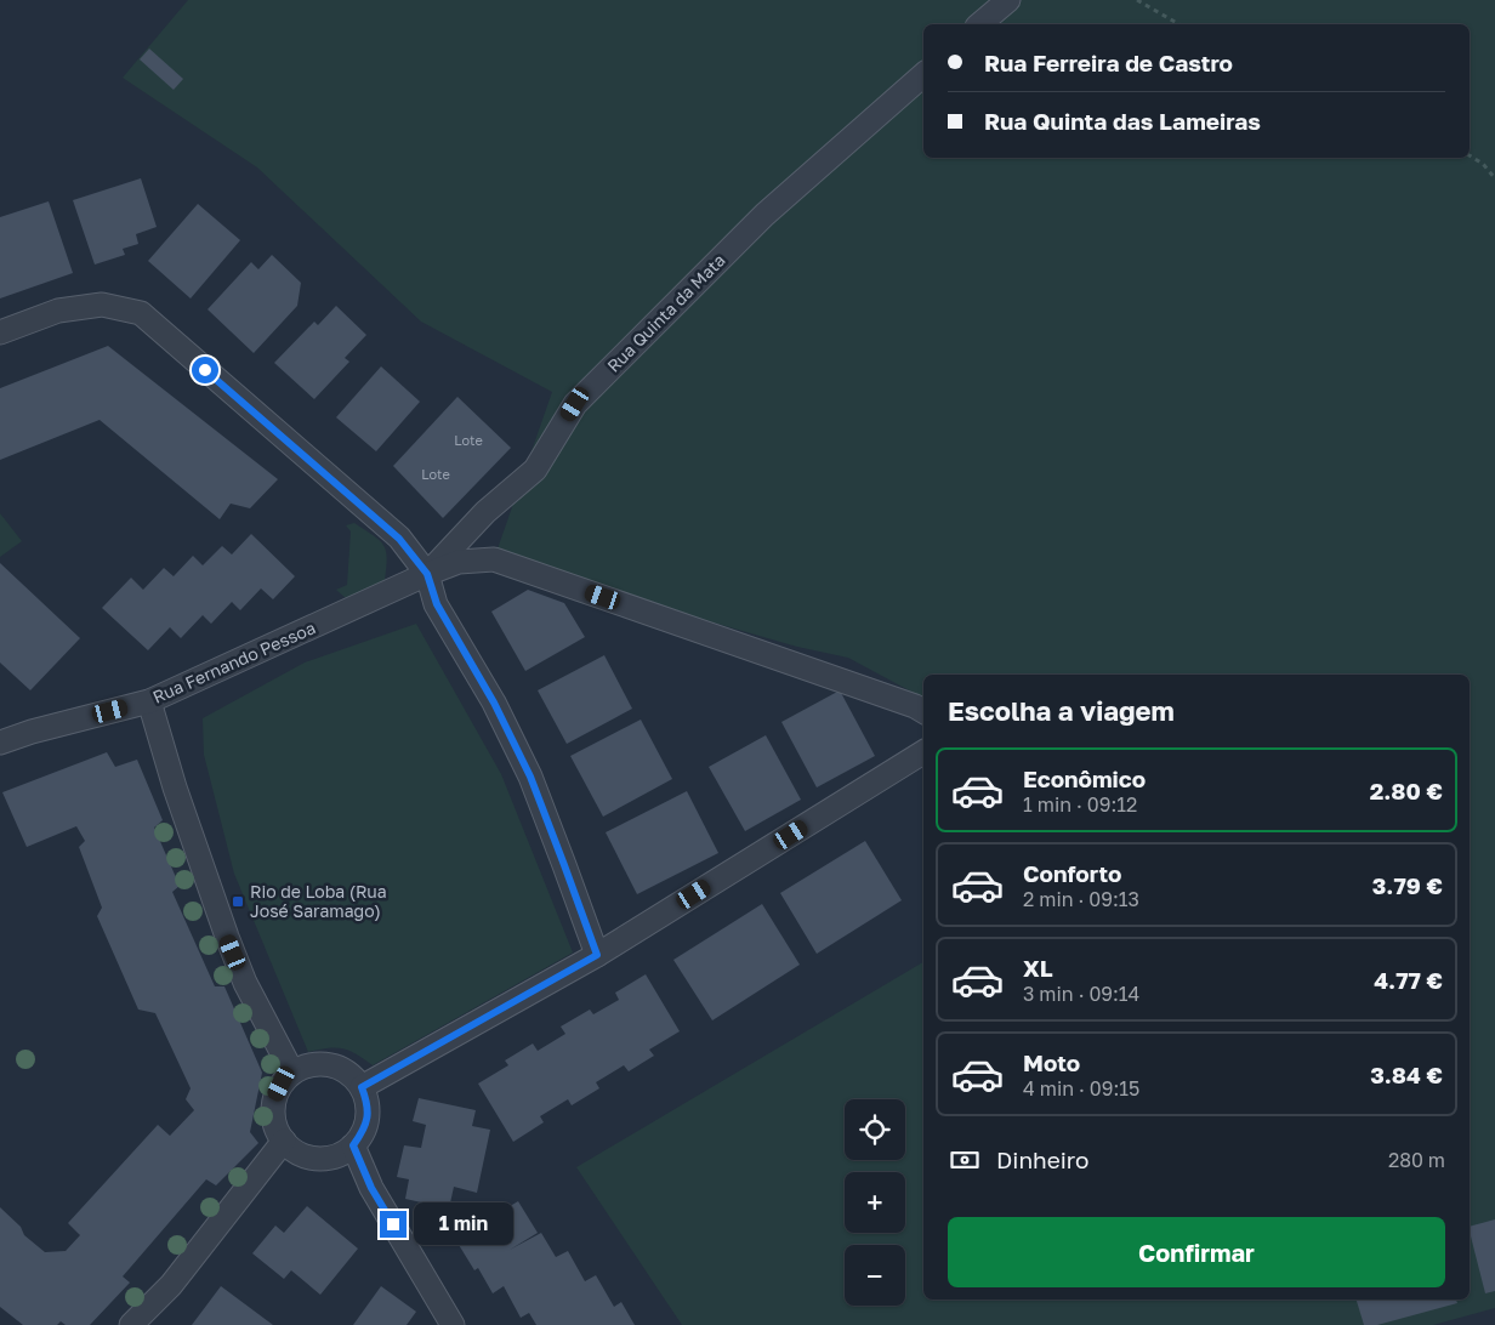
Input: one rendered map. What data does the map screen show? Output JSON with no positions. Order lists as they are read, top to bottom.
{
  "streets": {
    "street": ["Rua Quinta da Mata", "Rua Fernando Pessoa"]
  },
  "crossings": [
    ["Rua Quinta da Mata", "Rua Fernando Pessoa"]
  ],
  "places": {
    "transit": ["Rio de Loba (Rua José Saramago)"]
  },
  "house_numbers": ["Lote", "Lote"],
  "page": {
    "banner": ["Rua Ferreira de Castro", "Rua Quinta das Lameiras"],
    "heading": "Escolha a viagem",
    "list": [
      {
        "name": "Econômico",
        "note": "1 min · 09:12",
        "value": "2.80 €"
      },
      {
        "name": "Conforto",
        "note": "2 min · 09:13",
        "value": "3.79 €"
      },
      {
        "name": "XL",
        "note": "3 min · 09:14",
        "value": "4.77 €"
      },
      {
        "name": "Moto",
        "note": "4 min · 09:15",
        "value": "3.84 €"
      }
    ],
    "map_buttons": ["+", "−"],
    "pay": ["Dinheiro", "280 m"],
    "bubble": "1 min",
    "buttons": "Confirmar"
  }
}
